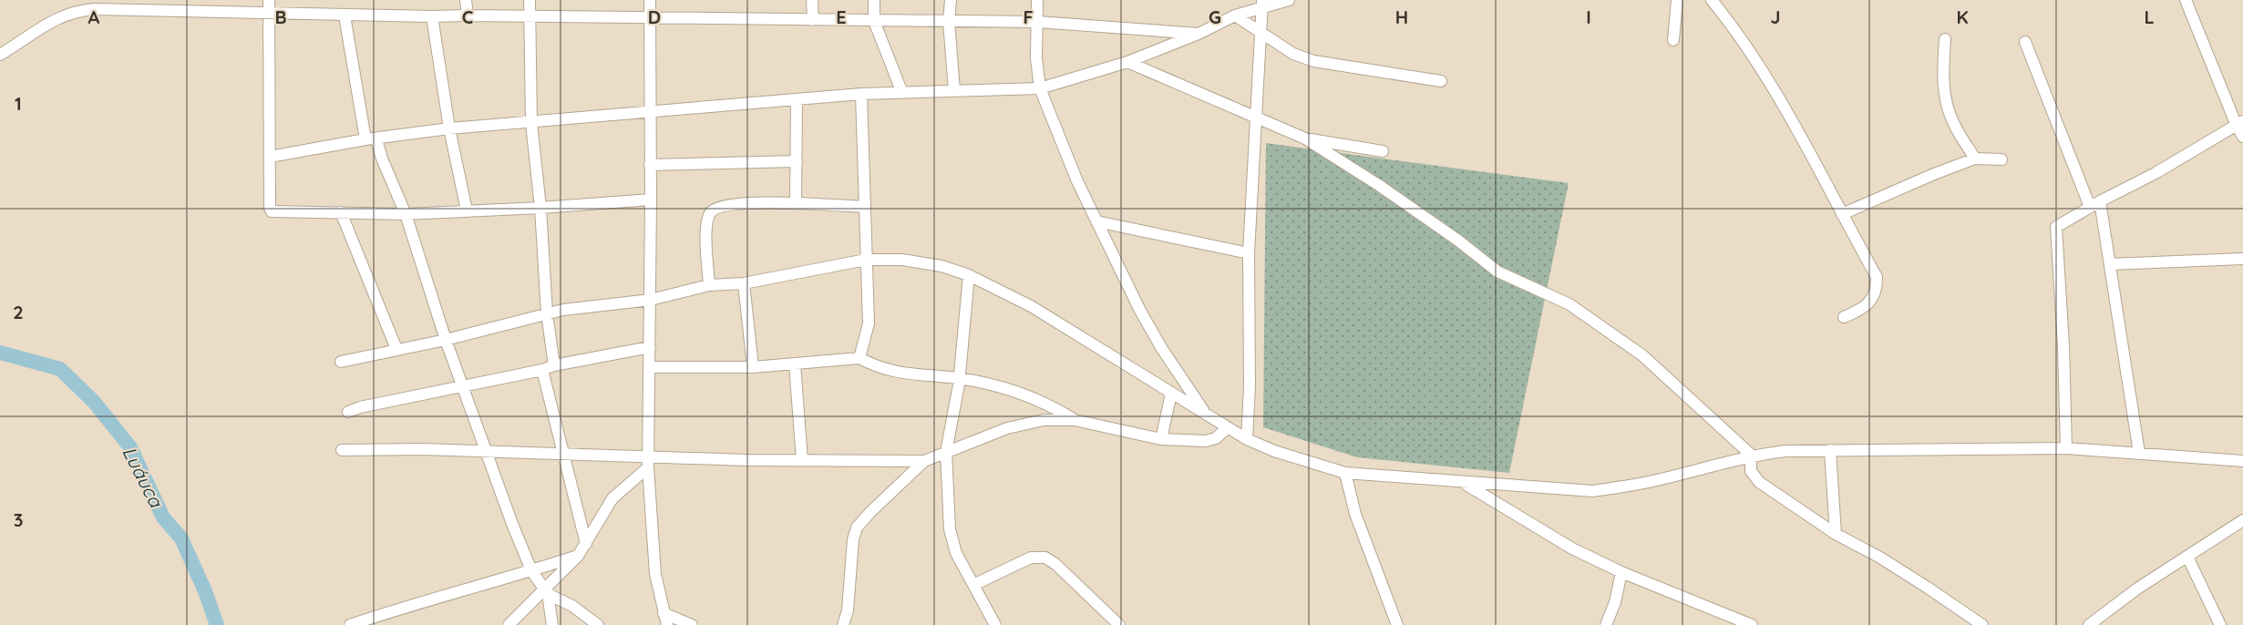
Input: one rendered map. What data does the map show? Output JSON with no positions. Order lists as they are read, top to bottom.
{
  "water": ["Luáuca"],
  "grid": {
    "columns": [
      "A",
      "B",
      "C",
      "D",
      "E",
      "F",
      "G",
      "H",
      "I",
      "J",
      "K",
      "L"
    ],
    "rows": ["1", "2", "3"]
  }
}
